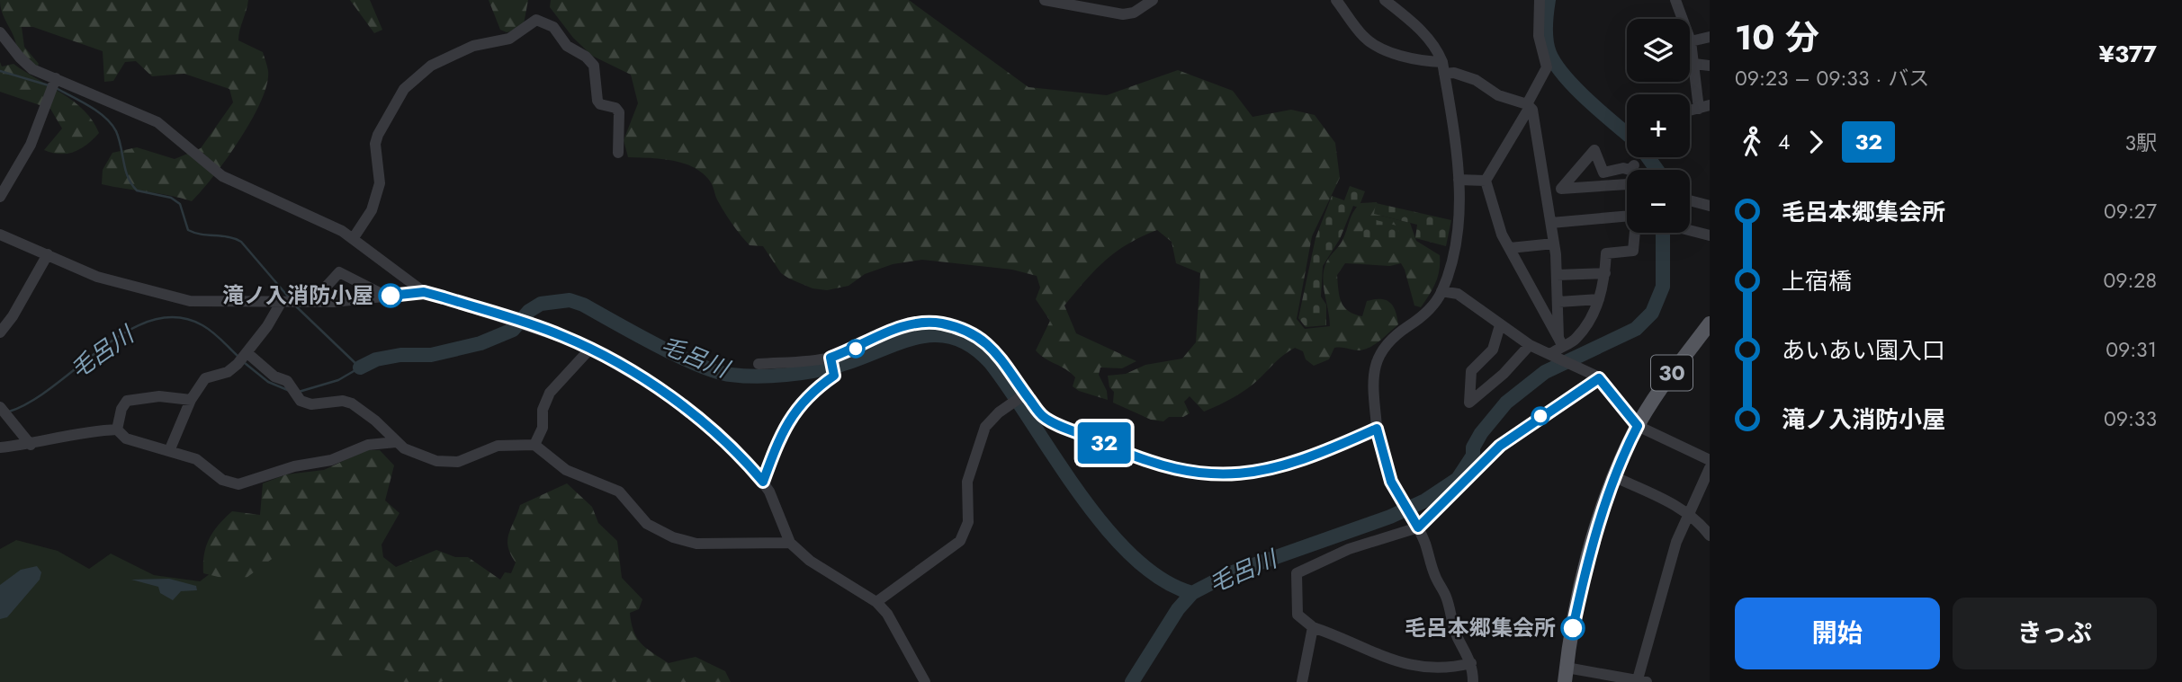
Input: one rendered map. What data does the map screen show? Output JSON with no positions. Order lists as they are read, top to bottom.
{
  "streets": {
    "main road": ["30"]
  },
  "water": ["毛呂川"],
  "places": ["滝ノ入消防小屋", "毛呂本郷集会所"],
  "lines": ["bus line 32"],
  "page": {
    "on_map": "32",
    "heading": ["10 分", "09:23 – 09:33 · バス", "¥377"],
    "map_buttons": ["+", "−"],
    "legs": ["4", "32", "3駅"],
    "list": [
      {
        "name": "毛呂本郷集会所",
        "value": "09:27"
      },
      {
        "name": "上宿橋",
        "value": "09:28"
      },
      {
        "name": "あいあい園入口",
        "value": "09:31"
      },
      {
        "name": "滝ノ入消防小屋",
        "value": "09:33"
      }
    ],
    "buttons": ["開始", "きっぷ"]
  }
}
